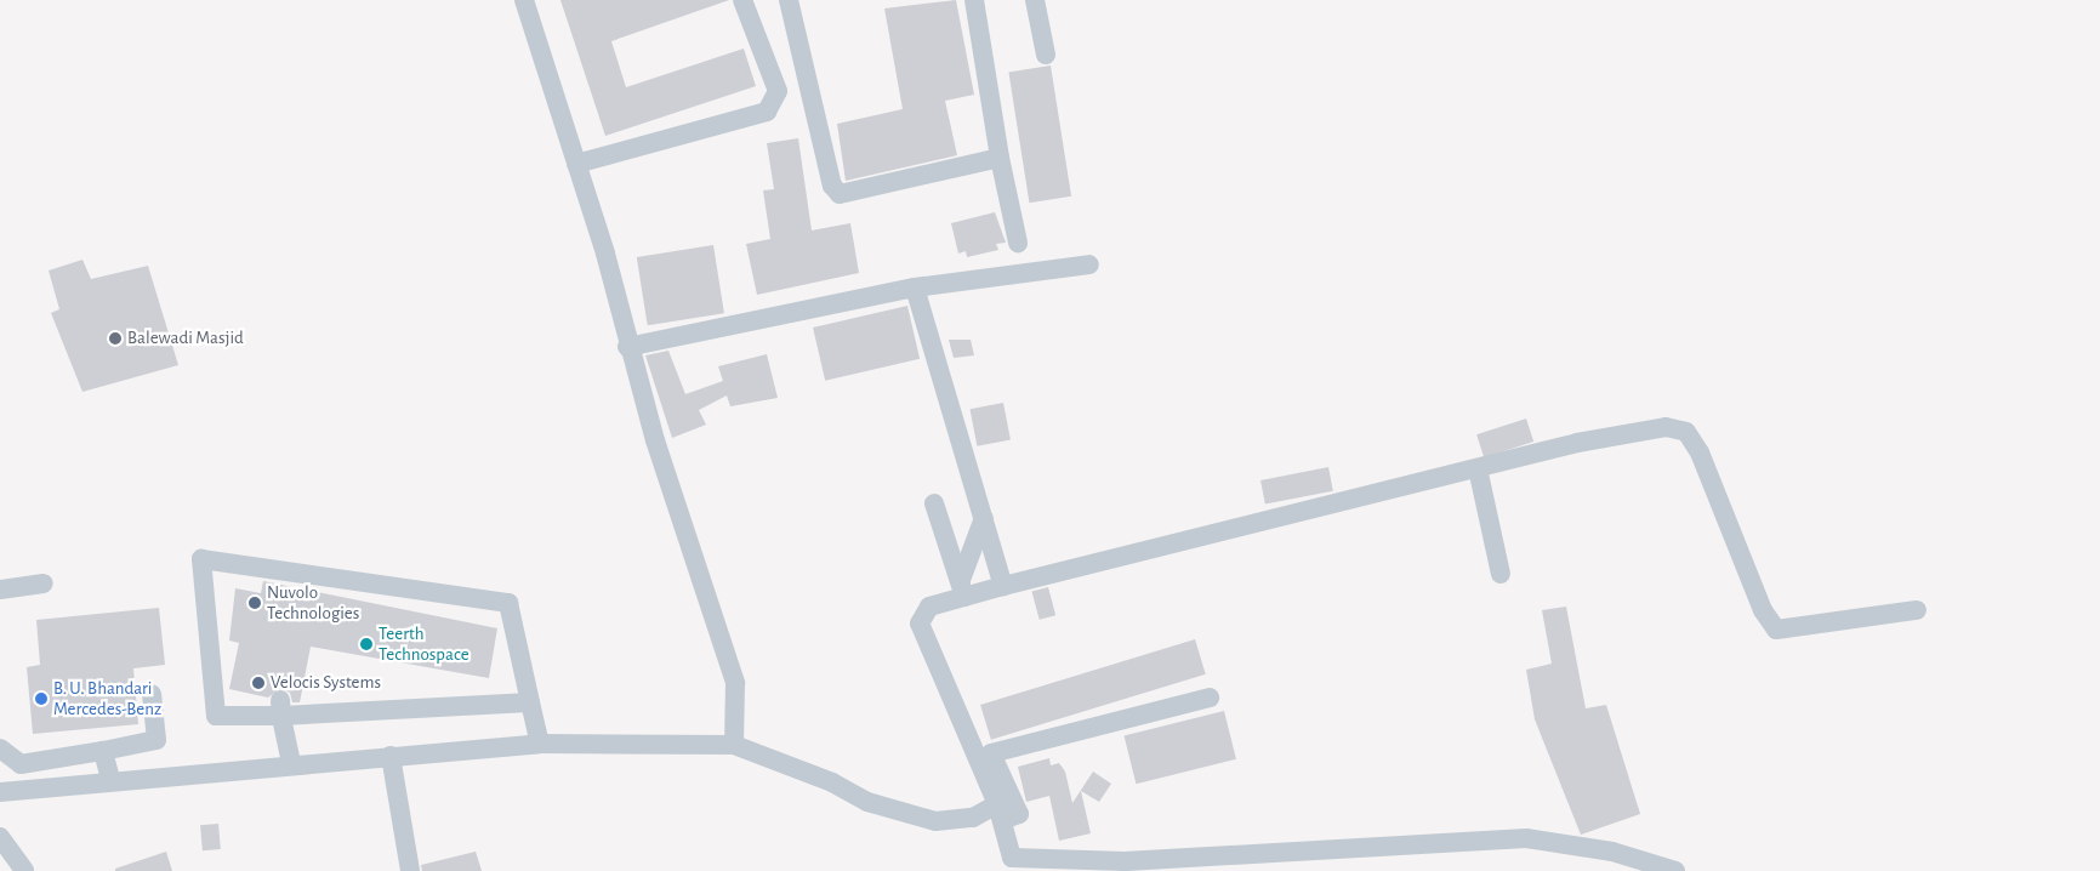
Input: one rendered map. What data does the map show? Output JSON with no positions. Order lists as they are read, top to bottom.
{
  "places": [
    "Balewadi Masjid",
    "Nuvolo Technologies",
    "Teerth Technospace",
    "Velocis Systems",
    "B. U. Bhandari Mercedes-Benz"
  ]
}
